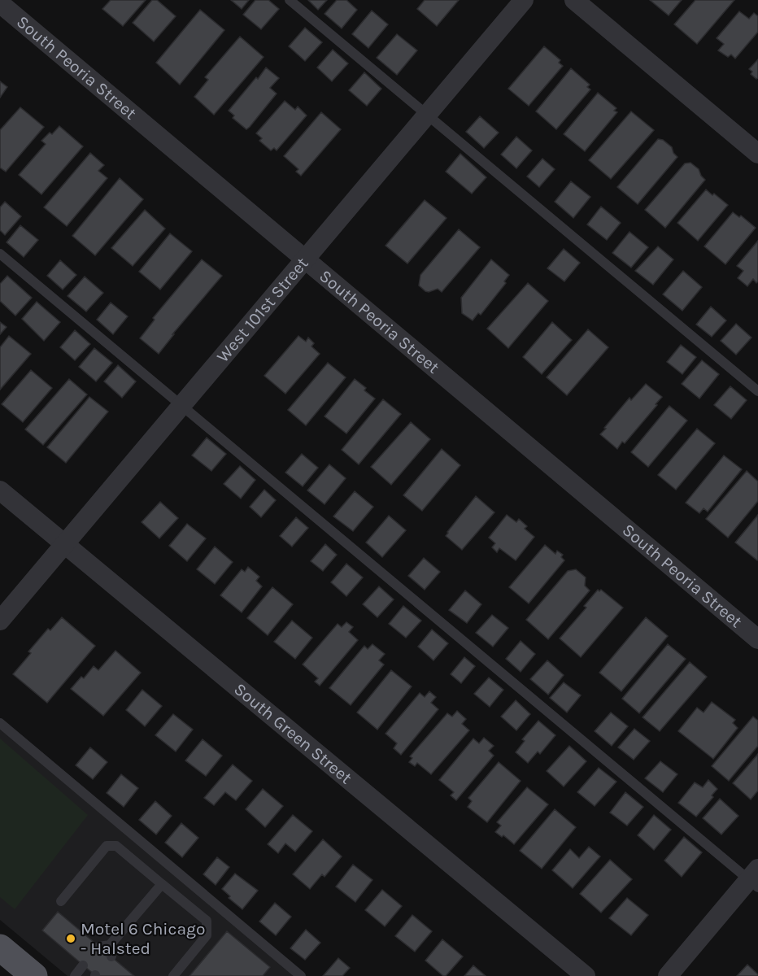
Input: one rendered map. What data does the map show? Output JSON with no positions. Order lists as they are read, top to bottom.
{
  "streets": {
    "street": ["South Peoria Street", "West 101st Street", "South Green Street"]
  },
  "crossings": [
    ["South Peoria Street", "West 101st Street"],
    ["West 101st Street", "South Green Street"]
  ],
  "places": ["Motel 6 Chicago - Halsted"]
}
